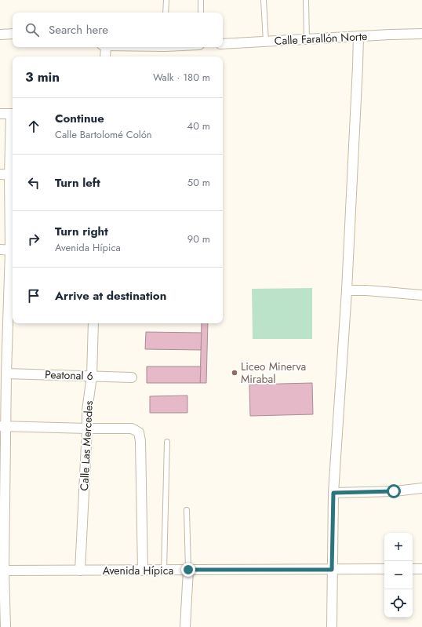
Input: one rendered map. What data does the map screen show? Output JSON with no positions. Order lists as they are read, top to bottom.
{
  "streets": {
    "street": [
      "Calle Farallón Norte",
      "Peatonal 6",
      "Calle Las Mercedes",
      "Avenida Hípica"
    ]
  },
  "crossings": [
    ["Peatonal 6", "Calle Las Mercedes"],
    ["Calle Las Mercedes", "Avenida Hípica"]
  ],
  "places": ["Liceo Minerva Mirabal"],
  "page": {
    "search": "Search here",
    "heading": ["3 min", "Walk · 180 m"],
    "list": [
      ["Continue", "Calle Bartolomé Colón", "40 m"],
      ["Turn left", "50 m"],
      ["Turn right", "Avenida Hípica", "90 m"],
      "Arrive at destination"
    ],
    "map_buttons": ["+", "−"]
  }
}
